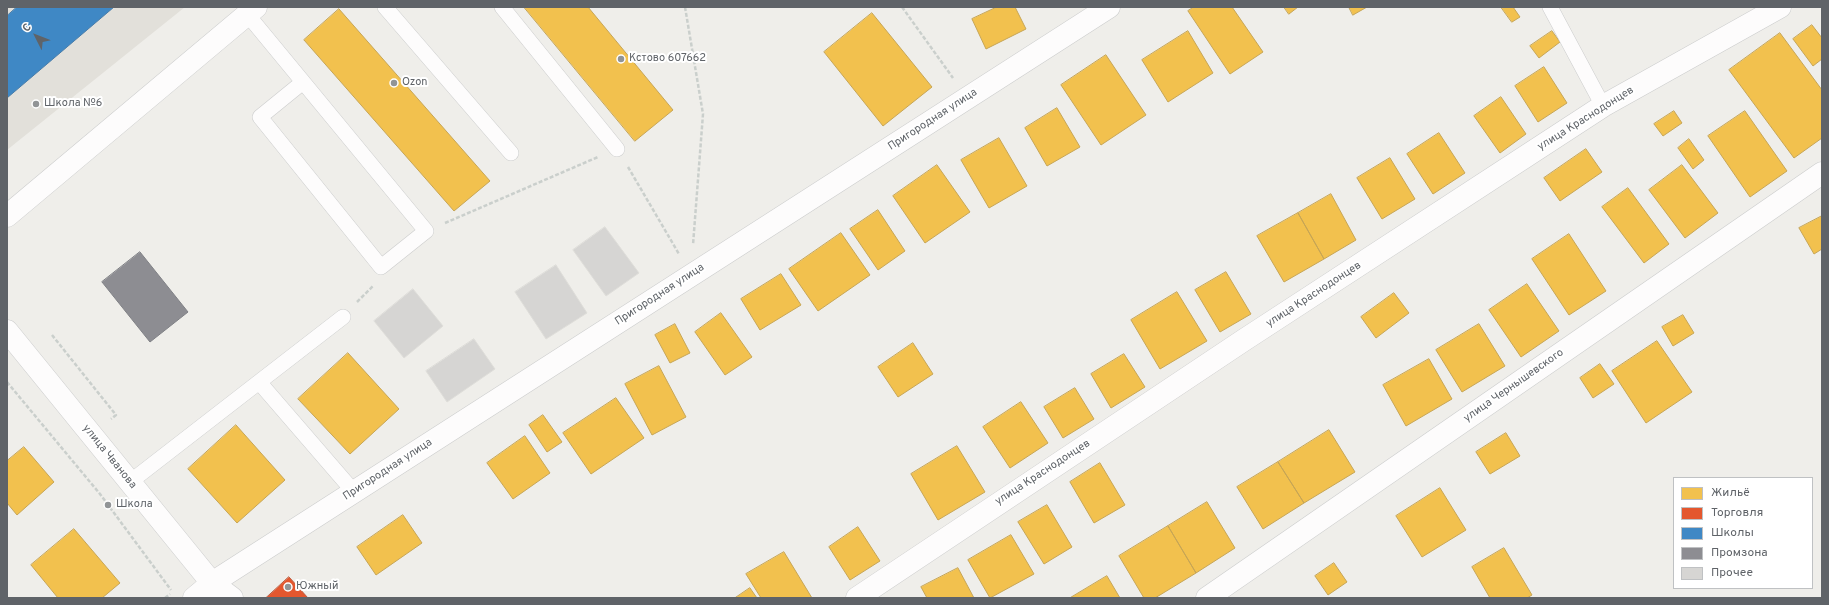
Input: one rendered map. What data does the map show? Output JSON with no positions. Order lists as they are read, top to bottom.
{
  "streets": {
    "street": [
      "улица Краснодонцев",
      "Пригородная улица",
      "улица Чернышевского",
      "улица Чванова"
    ]
  },
  "crossings": [
    ["Пригородная улица", "улица Чванова"]
  ],
  "places": [
    "Кстово 607662",
    "Ozon",
    "Школа №6",
    "Школа",
    "Южный"
  ],
  "legend": [
    "Жильё",
    "Торговля",
    "Школы",
    "Промзона",
    "Прочее"
  ],
  "north": "top left"
}
